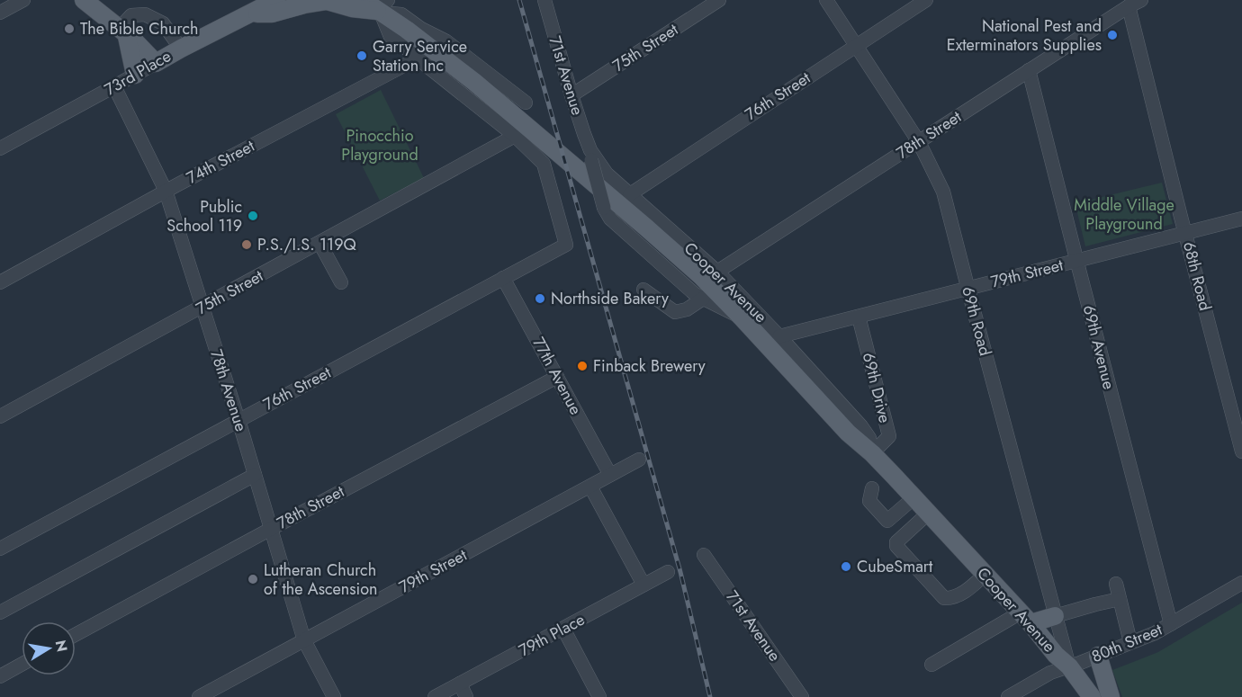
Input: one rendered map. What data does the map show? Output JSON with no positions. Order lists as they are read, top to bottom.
{
  "streets": {
    "main road": ["73rd Place", "Cooper Avenue"],
    "street": [
      "75th Street",
      "71st Avenue",
      "76th Street",
      "78th Street",
      "74th Street",
      "79th Street",
      "68th Road",
      "69th Road",
      "69th Avenue",
      "77th Avenue",
      "69th Drive",
      "78th Avenue",
      "79th Place",
      "80th Street"
    ]
  },
  "crossings": [
    ["75th Street", "71st Avenue"],
    ["75th Street", "Cooper Avenue"],
    ["75th Street", "78th Avenue"],
    ["73rd Place", "78th Avenue"],
    ["71st Avenue", "Cooper Avenue"],
    ["76th Street", "Cooper Avenue"],
    ["76th Street", "69th Road"],
    ["76th Street", "77th Avenue"],
    ["76th Street", "78th Avenue"],
    ["78th Street", "68th Road"],
    ["78th Street", "Cooper Avenue"],
    ["78th Street", "69th Road"],
    ["78th Street", "69th Avenue"],
    ["78th Street", "77th Avenue"],
    ["78th Street", "78th Avenue"],
    ["74th Street", "Cooper Avenue"],
    ["74th Street", "78th Avenue"],
    ["79th Street", "68th Road"],
    ["79th Street", "Cooper Avenue"],
    ["79th Street", "69th Road"],
    ["79th Street", "69th Avenue"],
    ["79th Street", "77th Avenue"],
    ["79th Street", "69th Drive"],
    ["79th Street", "78th Avenue"],
    ["Cooper Avenue", "69th Road"],
    ["Cooper Avenue", "69th Drive"],
    ["Cooper Avenue", "80th Street"],
    ["69th Road", "80th Street"],
    ["69th Avenue", "80th Street"]
  ],
  "parks": ["Pinocchio Playground", "Middle Village Playground"],
  "places": [
    "The Bible Church",
    "National Pest and Exterminators Supplies",
    "Garry Service Station Inc",
    "Public School 119",
    "P.S./I.S. 119Q",
    "Northside Bakery",
    "Finback Brewery",
    "CubeSmart",
    "Lutheran Church of the Ascension"
  ],
  "north": "right"
}
